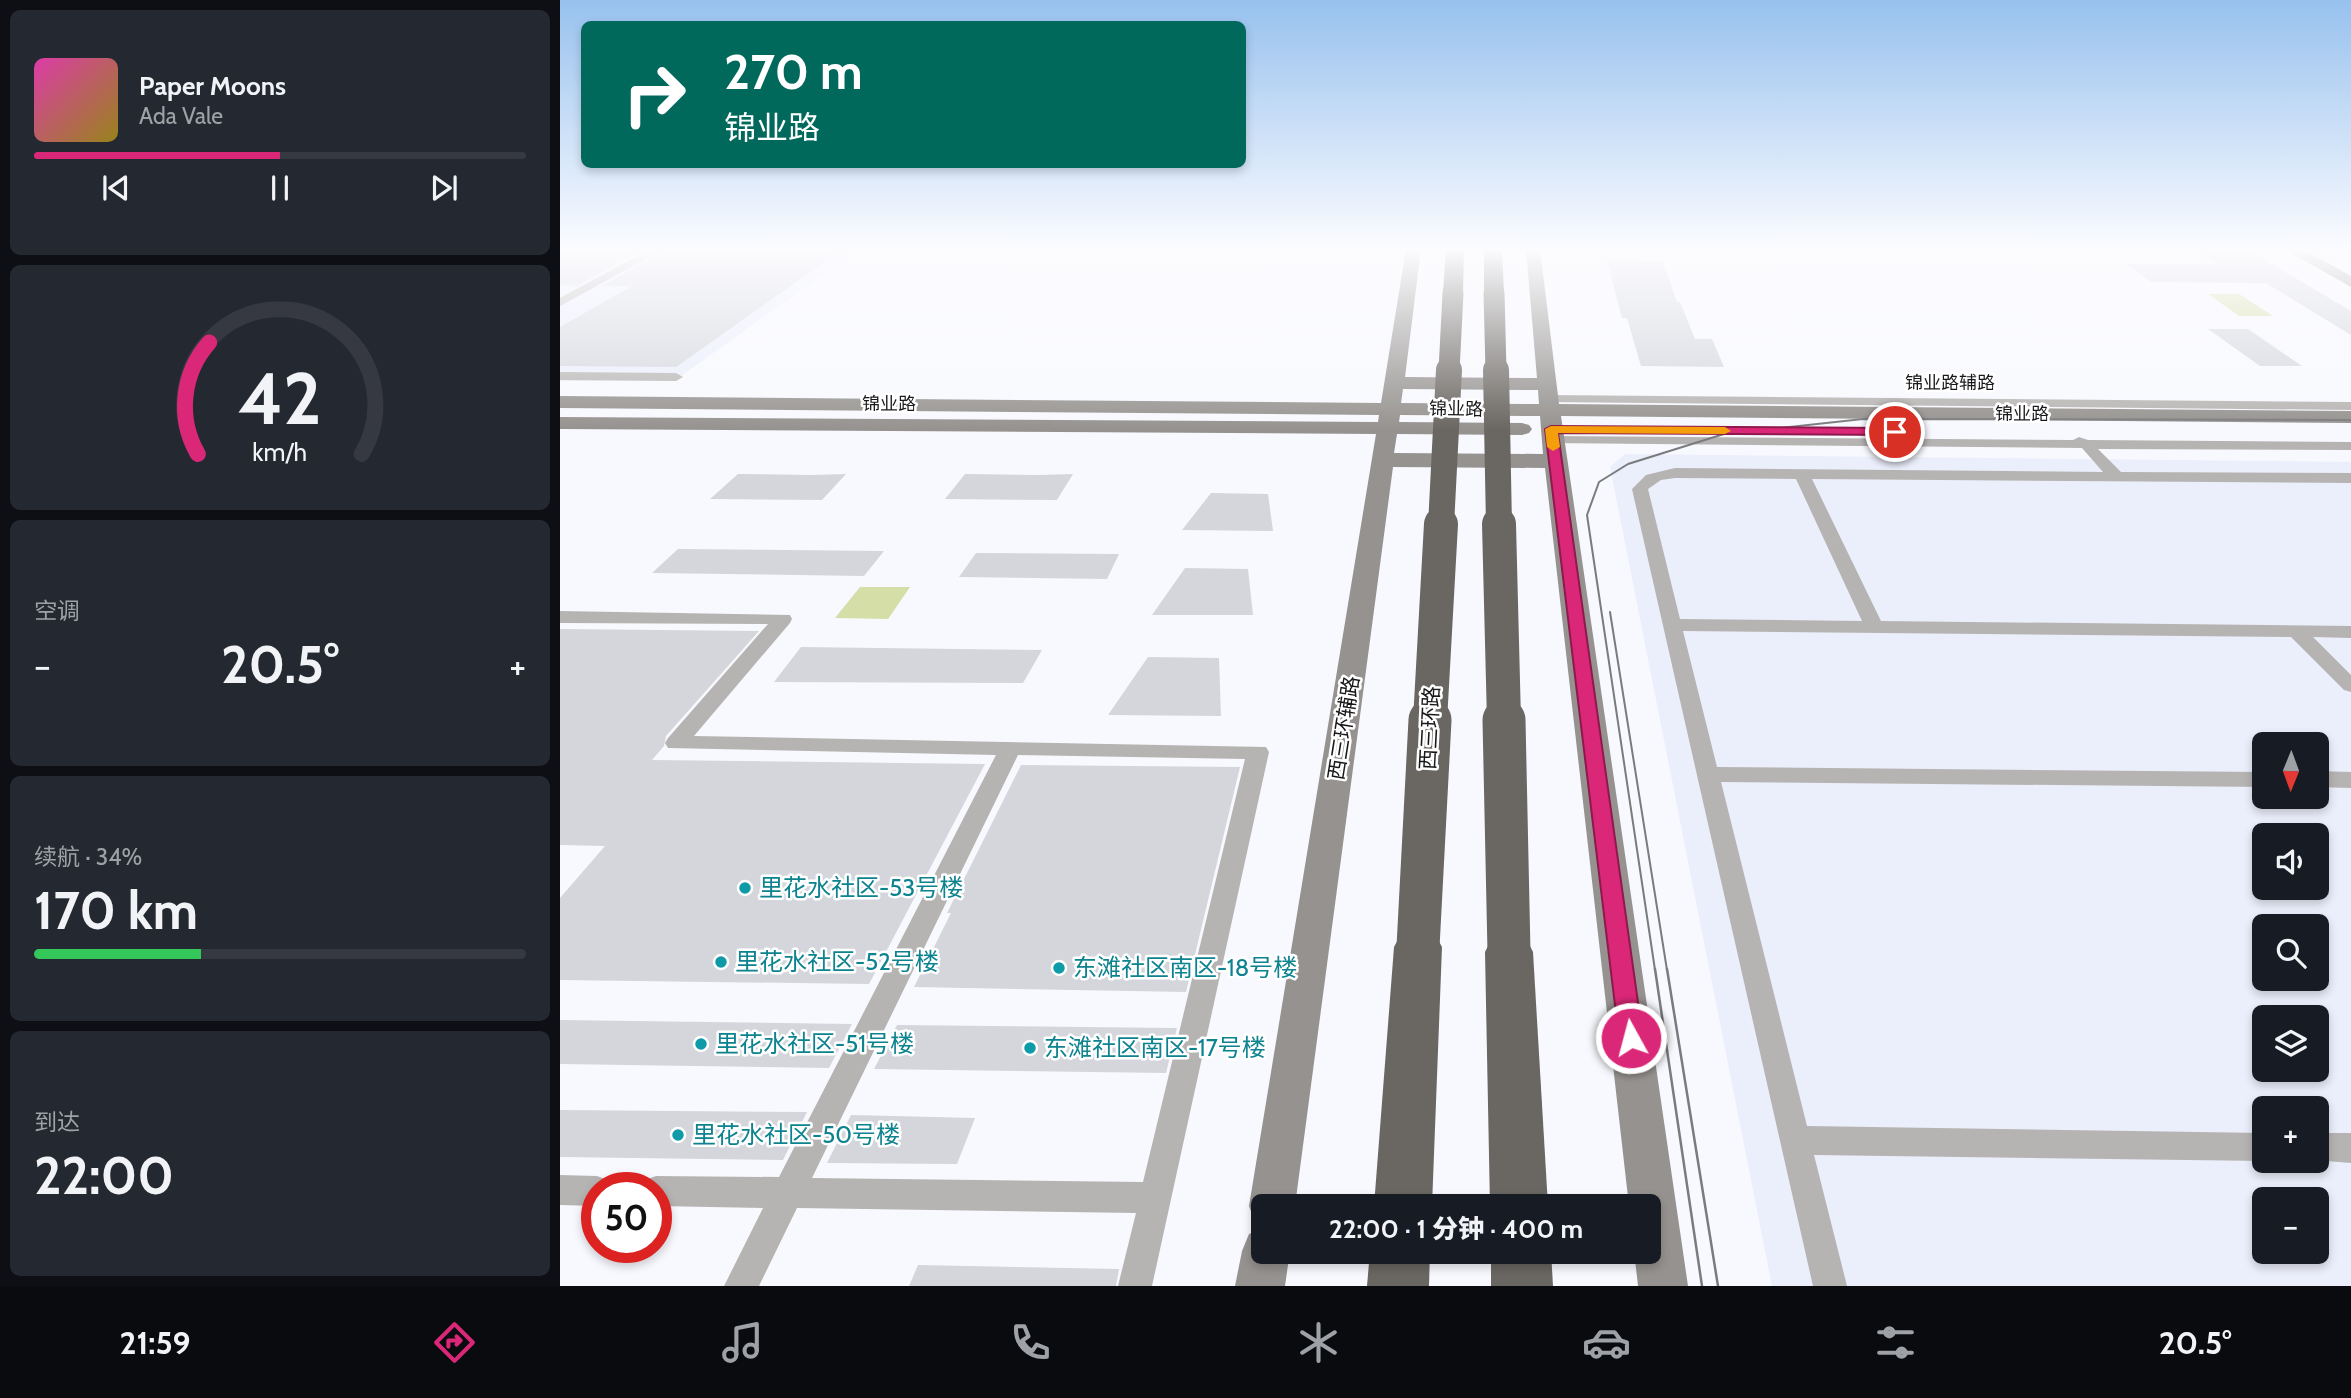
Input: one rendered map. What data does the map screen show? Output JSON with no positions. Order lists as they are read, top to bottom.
{
  "streets": {
    "highway": ["西三环路"],
    "main road": ["锦业路", "西三环辅路"],
    "street": ["锦业路辅路"]
  },
  "crossings": [
    ["锦业路辅路", "锦业路"],
    ["锦业路", "西三环辅路"]
  ],
  "places": [
    "里花水社区-53号楼",
    "里花水社区-52号楼",
    "东滩社区南区-18号楼",
    "里花水社区-51号楼",
    "东滩社区南区-17号楼",
    "里花水社区-50号楼"
  ],
  "north": "bottom",
  "page": {
    "turn": ["270 m", "锦业路"],
    "song": ["Paper Moons", "Ada Vale"],
    "tile": [
      "空调",
      ["续航 · 34%", "170 km"],
      ["到达", "22:00"]
    ],
    "heat": ["−", "20.5°", "+"],
    "map_buttons": ["+", "−"],
    "limit": "50",
    "trip": "22:00 · 1 分钟 · 400 m",
    "tabs": ["21:59", "20.5°"],
    "gauge": ["42", "km/h"]
  }
}
